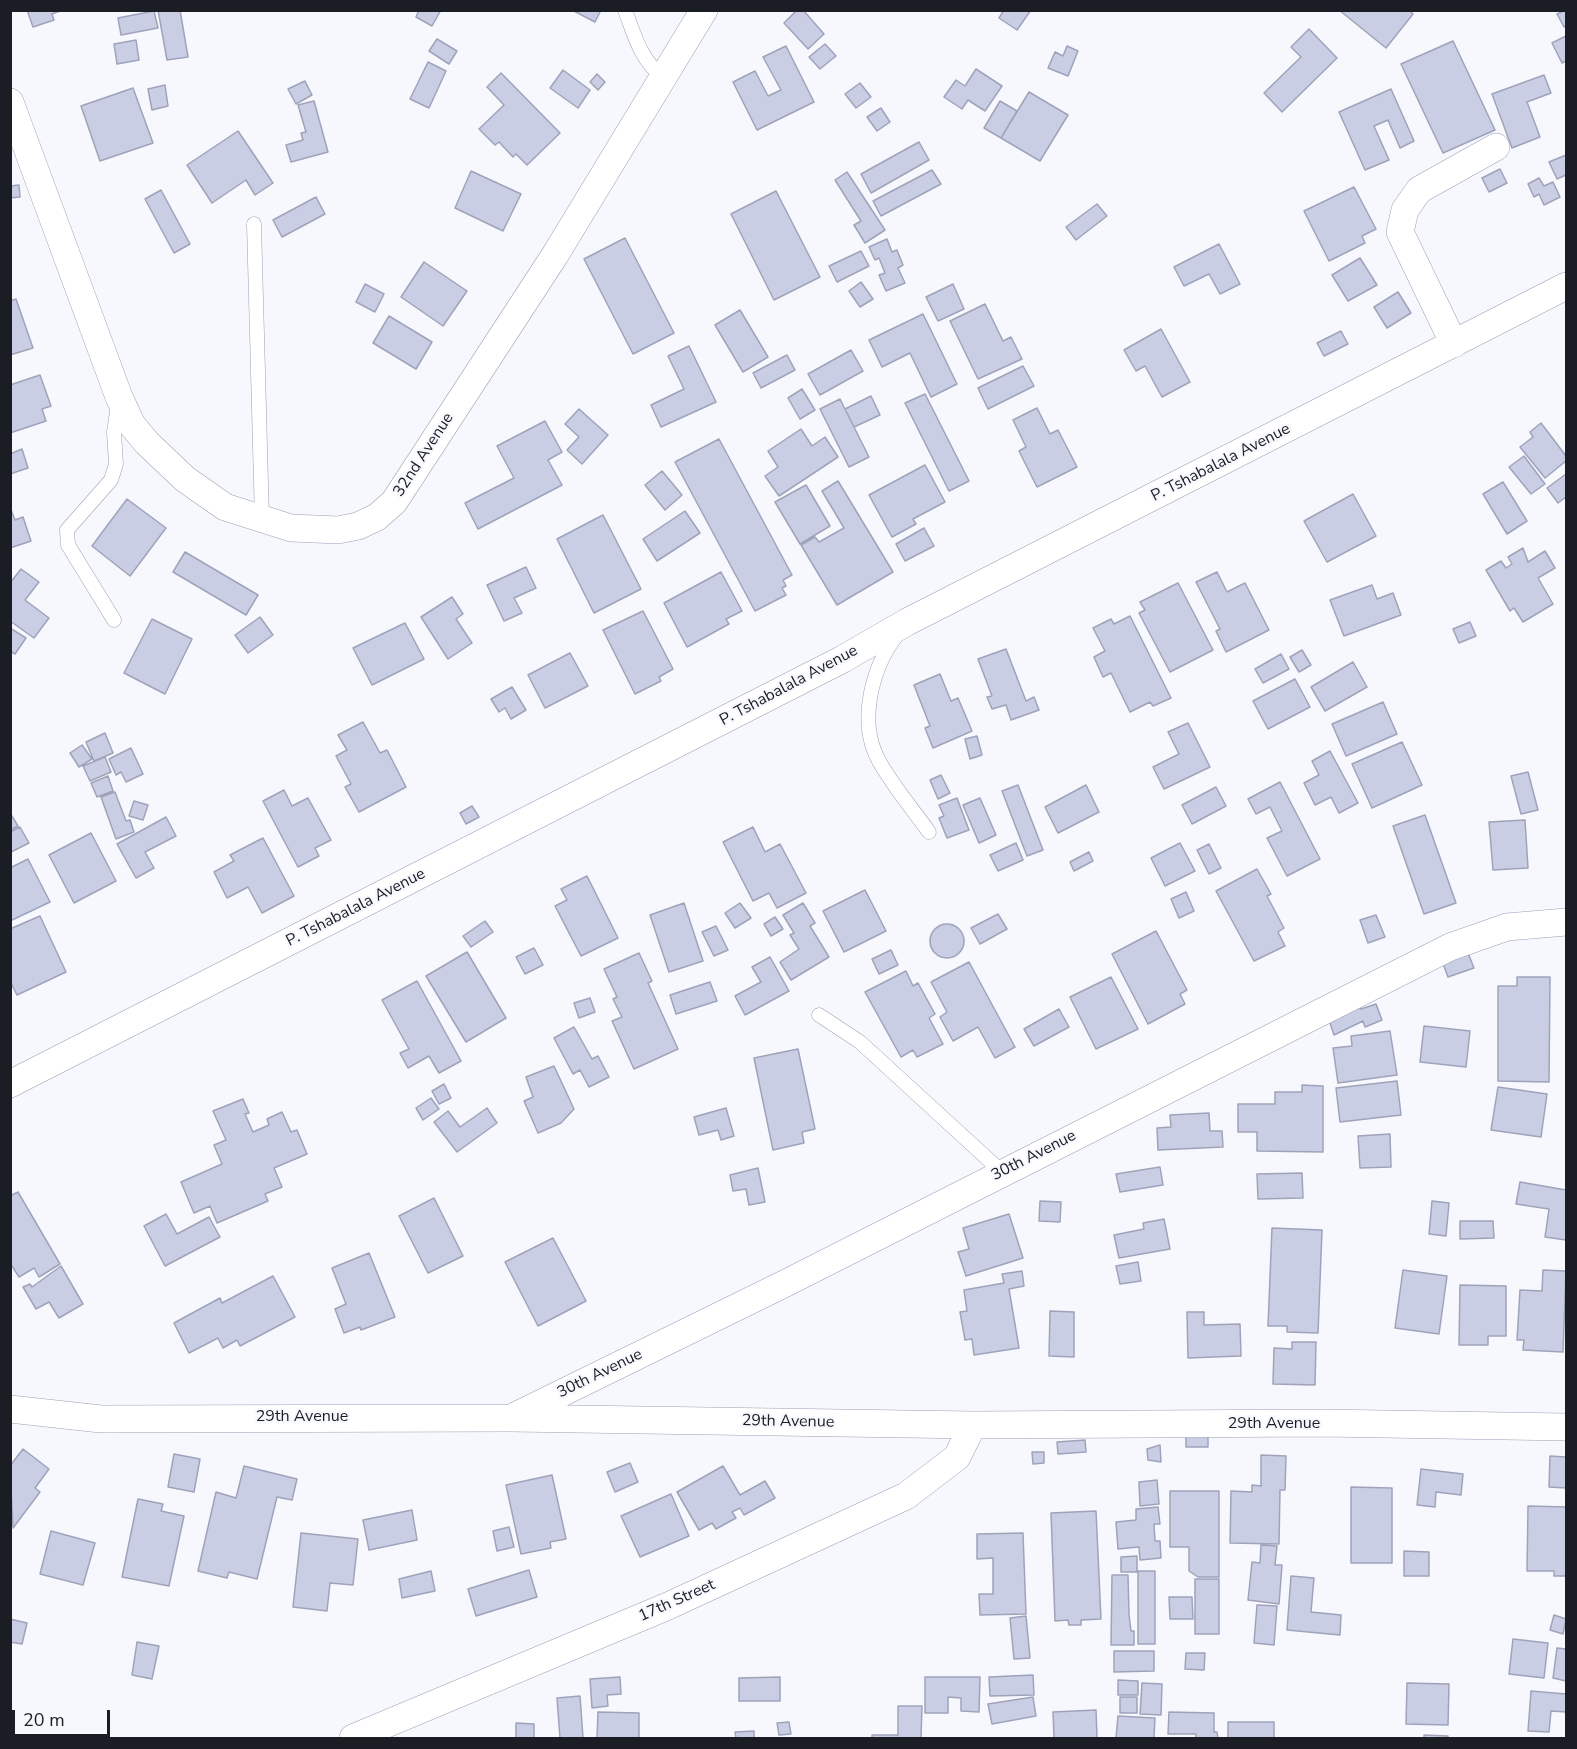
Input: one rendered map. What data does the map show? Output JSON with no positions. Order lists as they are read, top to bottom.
{
  "streets": {
    "street": [
      "32nd Avenue",
      "P. Tshabalala Avenue",
      "30th Avenue",
      "29th Avenue",
      "17th Street"
    ]
  },
  "crossings": [
    ["30th Avenue", "29th Avenue"],
    ["29th Avenue", "17th Street"]
  ],
  "scale_bar": "20 m"
}
